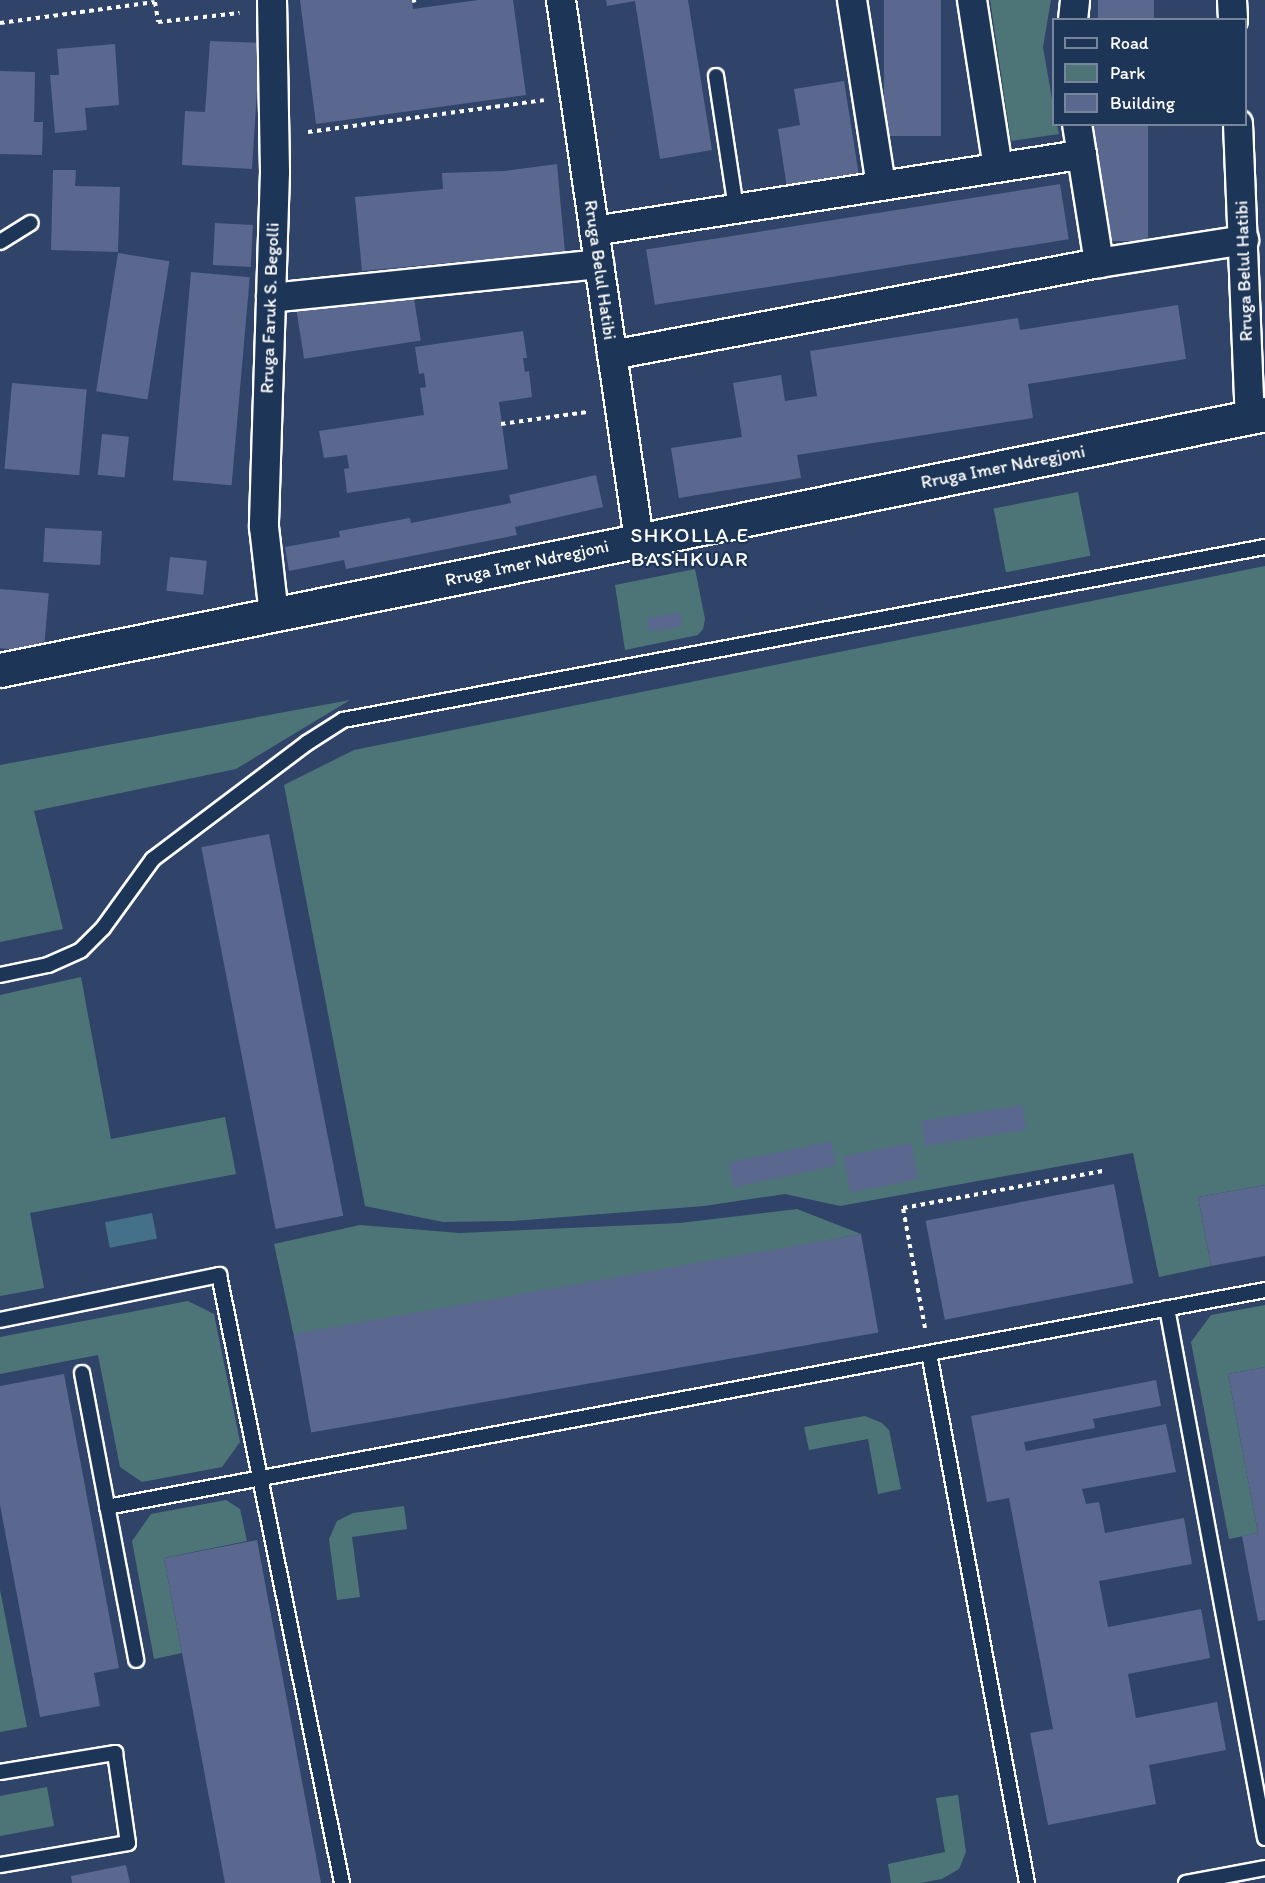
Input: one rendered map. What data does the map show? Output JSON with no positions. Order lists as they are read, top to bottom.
{
  "streets": {
    "street": ["Rruga Belul Hatibi", "Rruga Faruk S. Begolli", "Rruga Imer Ndregjoni"]
  },
  "crossings": [
    ["Rruga Belul Hatibi", "Rruga Imer Ndregjoni"],
    ["Rruga Faruk S. Begolli", "Rruga Imer Ndregjoni"]
  ],
  "districts": ["SHKOLLA E BASHKUAR"],
  "legend": ["Road", "Park", "Building"]
}
